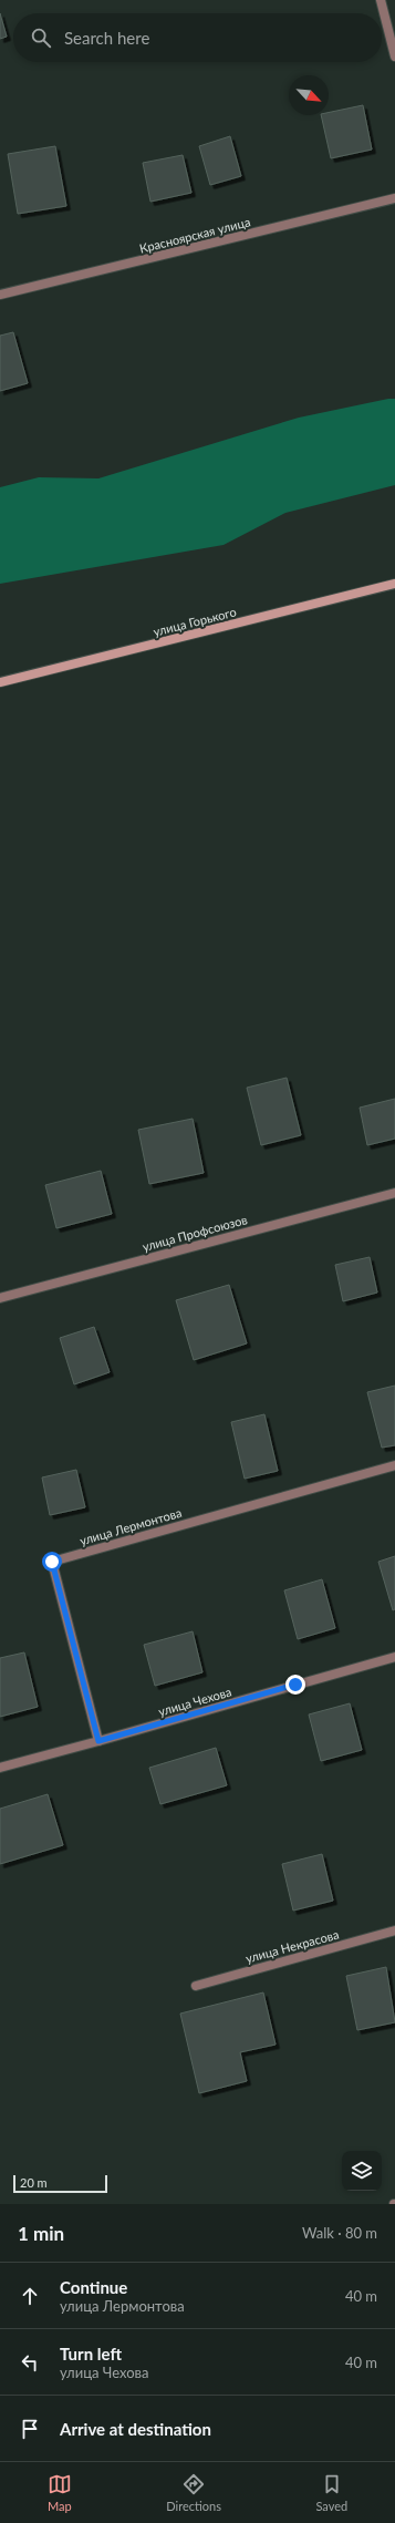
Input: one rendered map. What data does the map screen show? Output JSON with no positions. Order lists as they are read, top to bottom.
{
  "streets": {
    "street": [
      "Красноярская улица",
      "улица Горького",
      "улица Профсоюзов",
      "улица Лермонтова",
      "улица Чехова",
      "улица Некрасова"
    ]
  },
  "crossings": [
    ["улица Лермонтова", "улица Чехова"]
  ],
  "scale_bar": "20 m",
  "north": "bottom right",
  "page": {
    "search": "Search here",
    "scale": "20 m",
    "heading": ["1 min", "Walk · 80 m"],
    "list": [
      ["Continue", "улица Лермонтова", "40 m"],
      ["Turn left", "улица Чехова", "40 m"],
      "Arrive at destination"
    ],
    "nav": ["Map", "Directions", "Saved"]
  }
}
